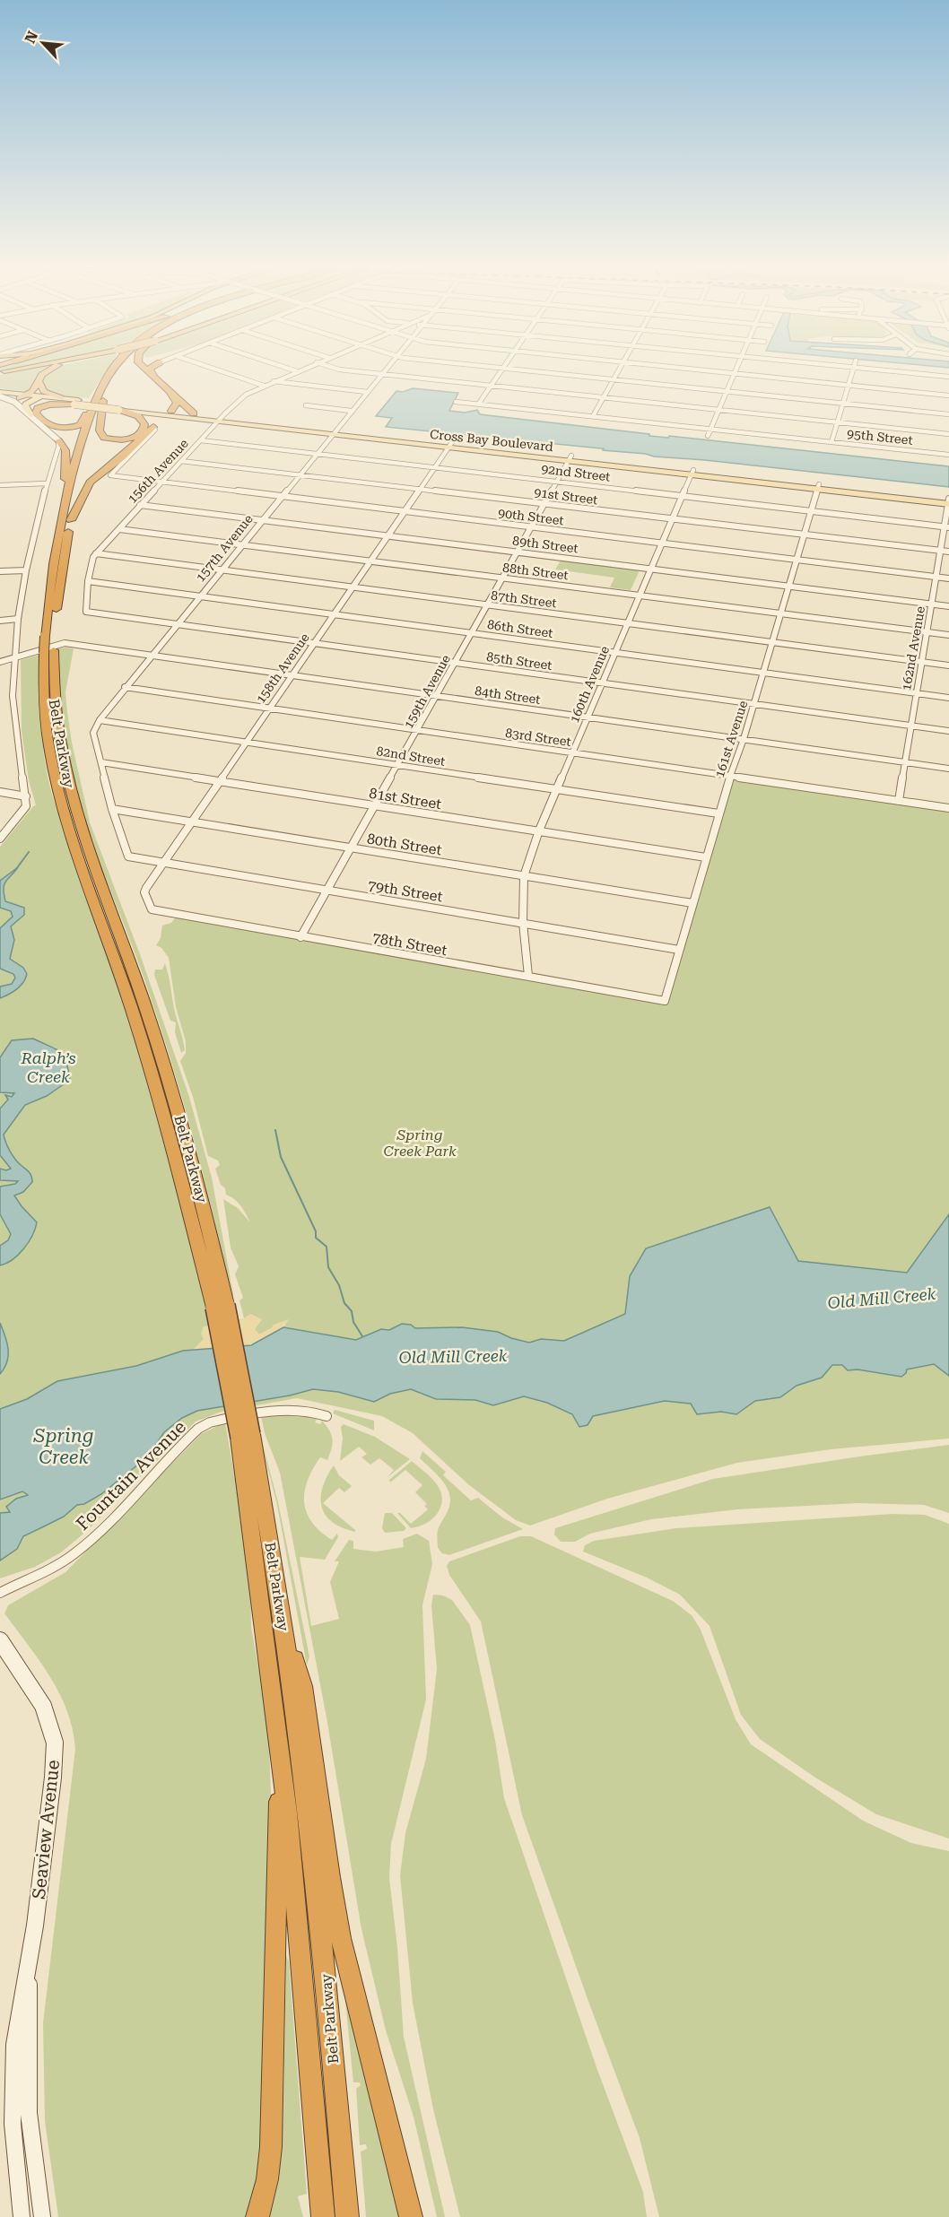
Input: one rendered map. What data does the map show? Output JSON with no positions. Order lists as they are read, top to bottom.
{
  "streets": {
    "highway": ["Belt Parkway"],
    "main road": ["Cross Bay Boulevard", "Seaview Avenue"],
    "street": [
      "95th Street",
      "156th Avenue",
      "92nd Street",
      "91st Street",
      "90th Street",
      "89th Street",
      "157th Avenue",
      "88th Street",
      "87th Street",
      "86th Street",
      "162nd Avenue",
      "85th Street",
      "158th Avenue",
      "160th Avenue",
      "159th Avenue",
      "84th Street",
      "83rd Street",
      "161st Avenue",
      "82nd Street",
      "81st Street",
      "80th Street",
      "79th Street",
      "78th Street",
      "Fountain Avenue"
    ]
  },
  "crossings": [
    ["Cross Bay Boulevard", "156th Avenue"],
    ["Cross Bay Boulevard", "157th Avenue"],
    ["Cross Bay Boulevard", "162nd Avenue"],
    ["Cross Bay Boulevard", "158th Avenue"],
    ["Cross Bay Boulevard", "160th Avenue"],
    ["Cross Bay Boulevard", "159th Avenue"],
    ["Cross Bay Boulevard", "161st Avenue"],
    ["156th Avenue", "92nd Street"],
    ["156th Avenue", "91st Street"],
    ["156th Avenue", "90th Street"],
    ["156th Avenue", "89th Street"],
    ["156th Avenue", "88th Street"],
    ["156th Avenue", "87th Street"],
    ["156th Avenue", "86th Street"],
    ["156th Avenue", "85th Street"],
    ["92nd Street", "157th Avenue"],
    ["92nd Street", "162nd Avenue"],
    ["92nd Street", "158th Avenue"],
    ["92nd Street", "160th Avenue"],
    ["92nd Street", "159th Avenue"],
    ["92nd Street", "161st Avenue"],
    ["91st Street", "157th Avenue"],
    ["91st Street", "162nd Avenue"],
    ["91st Street", "158th Avenue"],
    ["91st Street", "160th Avenue"],
    ["91st Street", "159th Avenue"],
    ["91st Street", "161st Avenue"],
    ["90th Street", "157th Avenue"],
    ["90th Street", "162nd Avenue"],
    ["90th Street", "158th Avenue"],
    ["90th Street", "160th Avenue"],
    ["90th Street", "159th Avenue"],
    ["90th Street", "161st Avenue"],
    ["89th Street", "157th Avenue"],
    ["89th Street", "162nd Avenue"],
    ["89th Street", "158th Avenue"],
    ["89th Street", "160th Avenue"],
    ["89th Street", "159th Avenue"],
    ["89th Street", "161st Avenue"],
    ["157th Avenue", "88th Street"],
    ["157th Avenue", "87th Street"],
    ["157th Avenue", "86th Street"],
    ["157th Avenue", "85th Street"],
    ["157th Avenue", "84th Street"],
    ["157th Avenue", "83rd Street"],
    ["157th Avenue", "82nd Street"],
    ["88th Street", "162nd Avenue"],
    ["88th Street", "158th Avenue"],
    ["88th Street", "160th Avenue"],
    ["88th Street", "159th Avenue"],
    ["88th Street", "161st Avenue"],
    ["87th Street", "162nd Avenue"],
    ["87th Street", "158th Avenue"],
    ["87th Street", "160th Avenue"],
    ["87th Street", "159th Avenue"],
    ["87th Street", "161st Avenue"],
    ["86th Street", "162nd Avenue"],
    ["86th Street", "85th Street"],
    ["86th Street", "158th Avenue"],
    ["86th Street", "160th Avenue"],
    ["86th Street", "159th Avenue"],
    ["86th Street", "161st Avenue"],
    ["162nd Avenue", "85th Street"],
    ["162nd Avenue", "84th Street"],
    ["162nd Avenue", "83rd Street"],
    ["85th Street", "158th Avenue"],
    ["85th Street", "160th Avenue"],
    ["85th Street", "159th Avenue"],
    ["85th Street", "161st Avenue"],
    ["158th Avenue", "84th Street"],
    ["158th Avenue", "83rd Street"],
    ["158th Avenue", "82nd Street"],
    ["158th Avenue", "81st Street"],
    ["158th Avenue", "80th Street"],
    ["158th Avenue", "79th Street"],
    ["158th Avenue", "78th Street"],
    ["160th Avenue", "84th Street"],
    ["160th Avenue", "83rd Street"],
    ["160th Avenue", "82nd Street"],
    ["160th Avenue", "81st Street"],
    ["160th Avenue", "80th Street"],
    ["160th Avenue", "79th Street"],
    ["160th Avenue", "78th Street"],
    ["159th Avenue", "84th Street"],
    ["159th Avenue", "83rd Street"],
    ["159th Avenue", "82nd Street"],
    ["159th Avenue", "81st Street"],
    ["159th Avenue", "80th Street"],
    ["159th Avenue", "79th Street"],
    ["159th Avenue", "78th Street"],
    ["84th Street", "161st Avenue"],
    ["83rd Street", "161st Avenue"],
    ["161st Avenue", "82nd Street"],
    ["161st Avenue", "81st Street"],
    ["161st Avenue", "80th Street"],
    ["161st Avenue", "79th Street"],
    ["161st Avenue", "78th Street"],
    ["80th Street", "79th Street"]
  ],
  "water": ["Ralph’s Creek", "Old Mill Creek", "Spring Creek"],
  "parks": ["Spring Creek Park"],
  "north": "top left"
}
